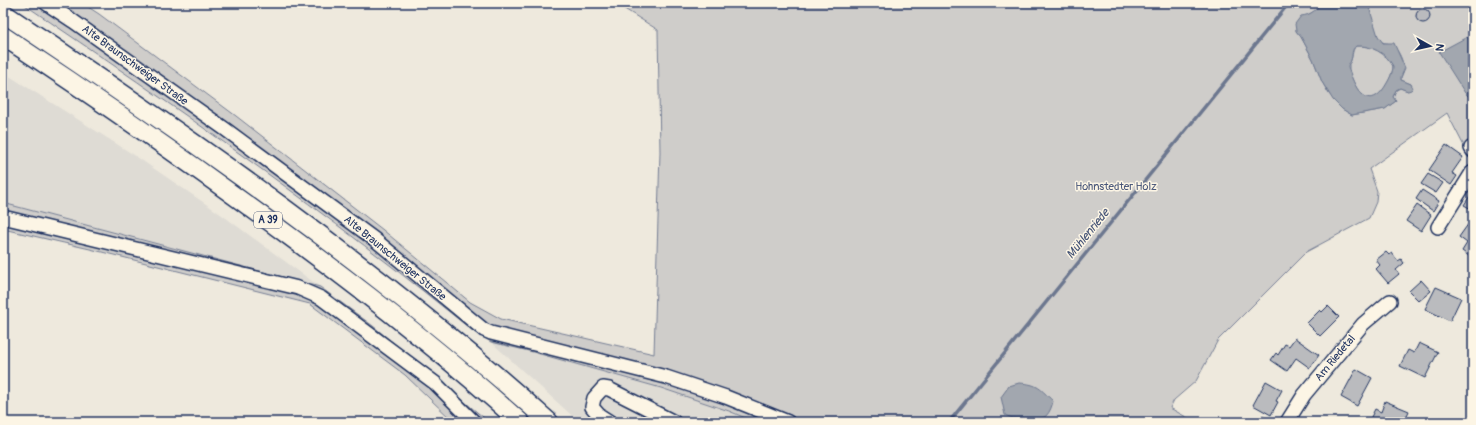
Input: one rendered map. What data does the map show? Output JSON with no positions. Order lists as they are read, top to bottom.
{
  "streets": {
    "highway": ["A 39"],
    "street": ["Alte Braunschweiger Straße", "Am Riedetal"]
  },
  "water": ["Mühlenriede"],
  "parks": ["Hohnstedter Holz"],
  "north": "right"
}
